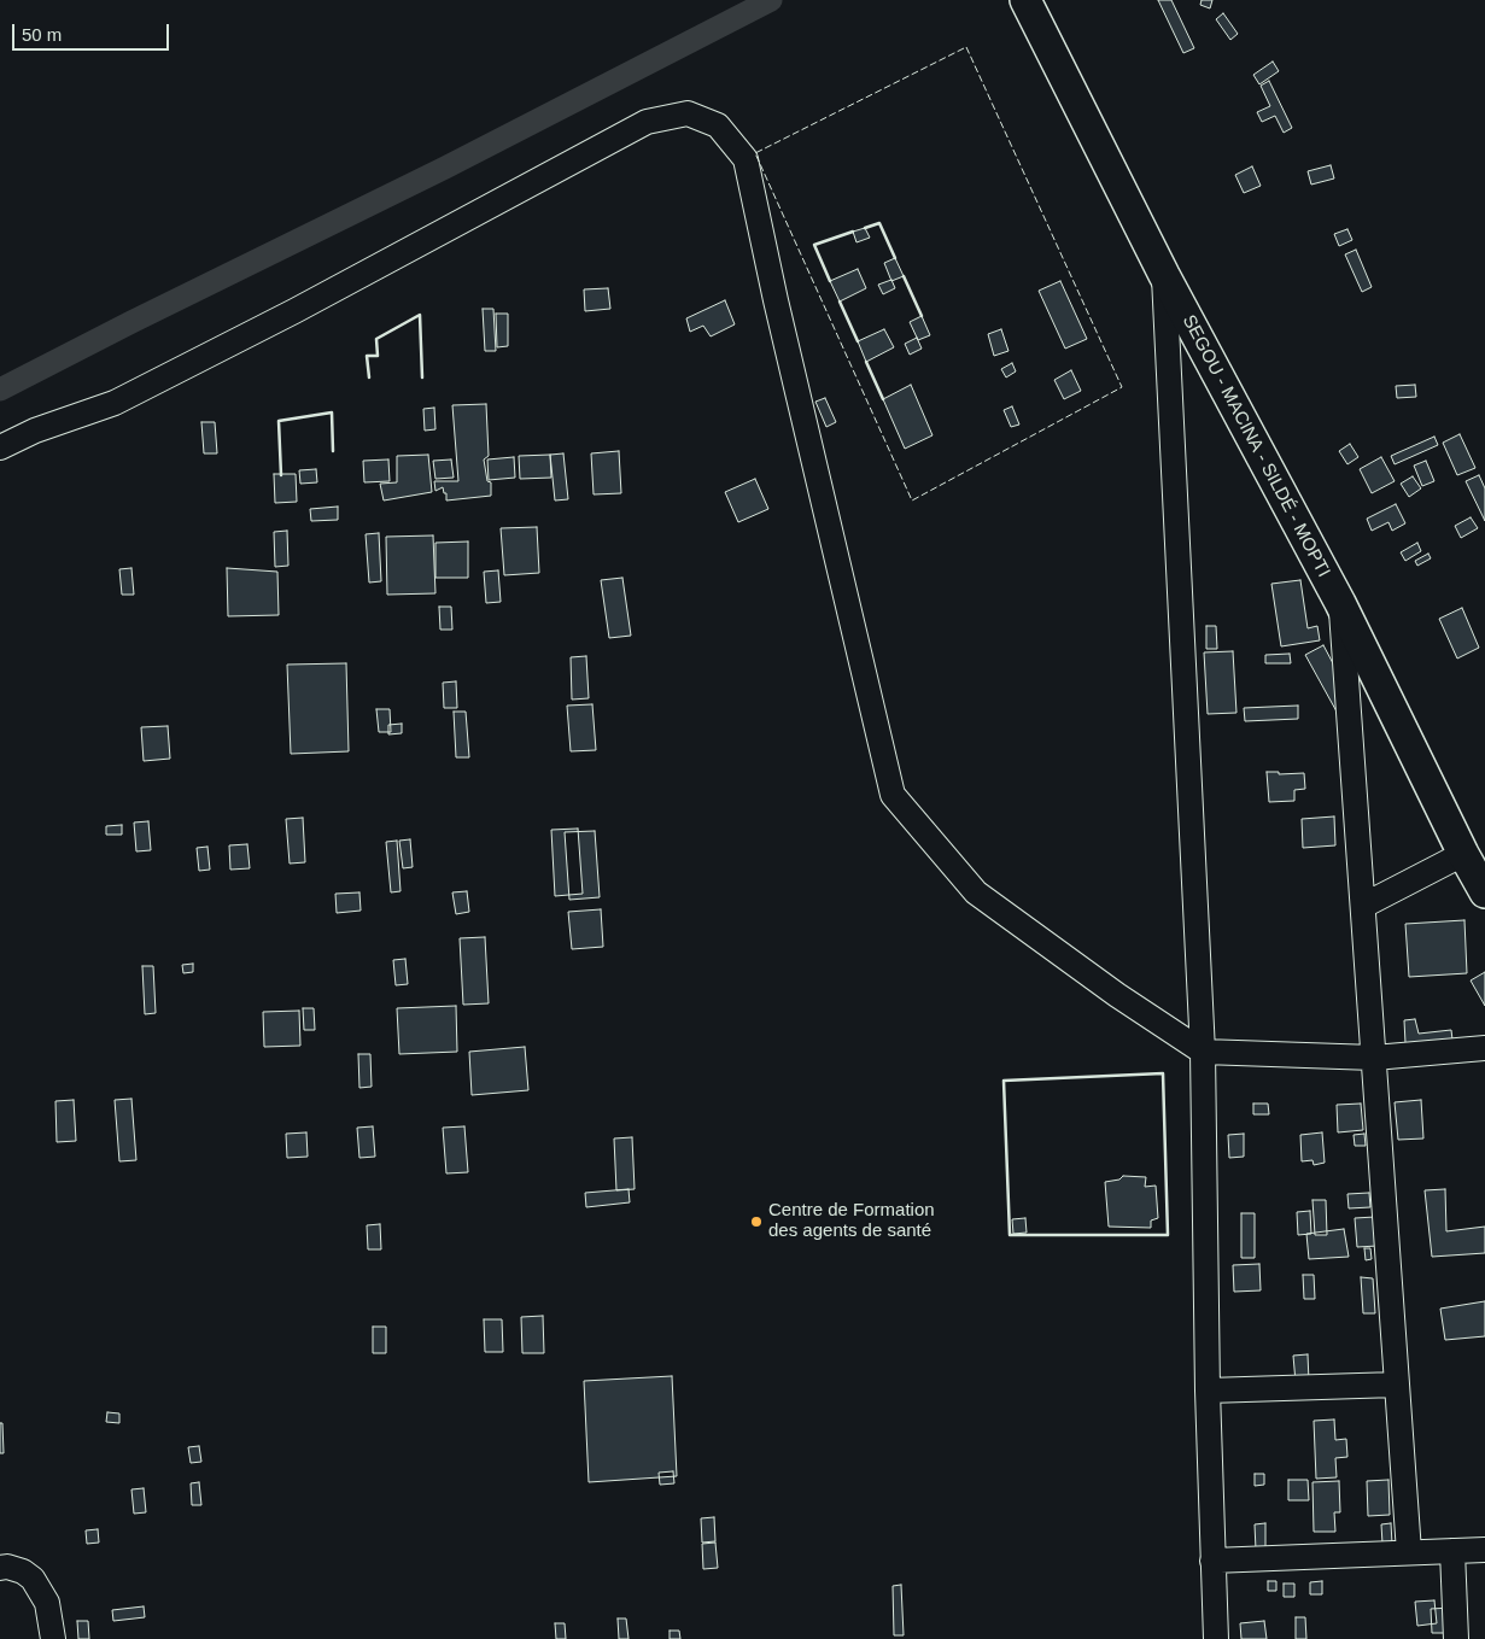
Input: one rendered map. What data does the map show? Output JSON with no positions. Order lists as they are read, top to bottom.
{
  "streets": {
    "main road": ["SEGOU - MACINA - SILDÉ - MOPTI"]
  },
  "places": ["Centre de Formation des agents de santé"],
  "scale_bar": "50 m"
}
